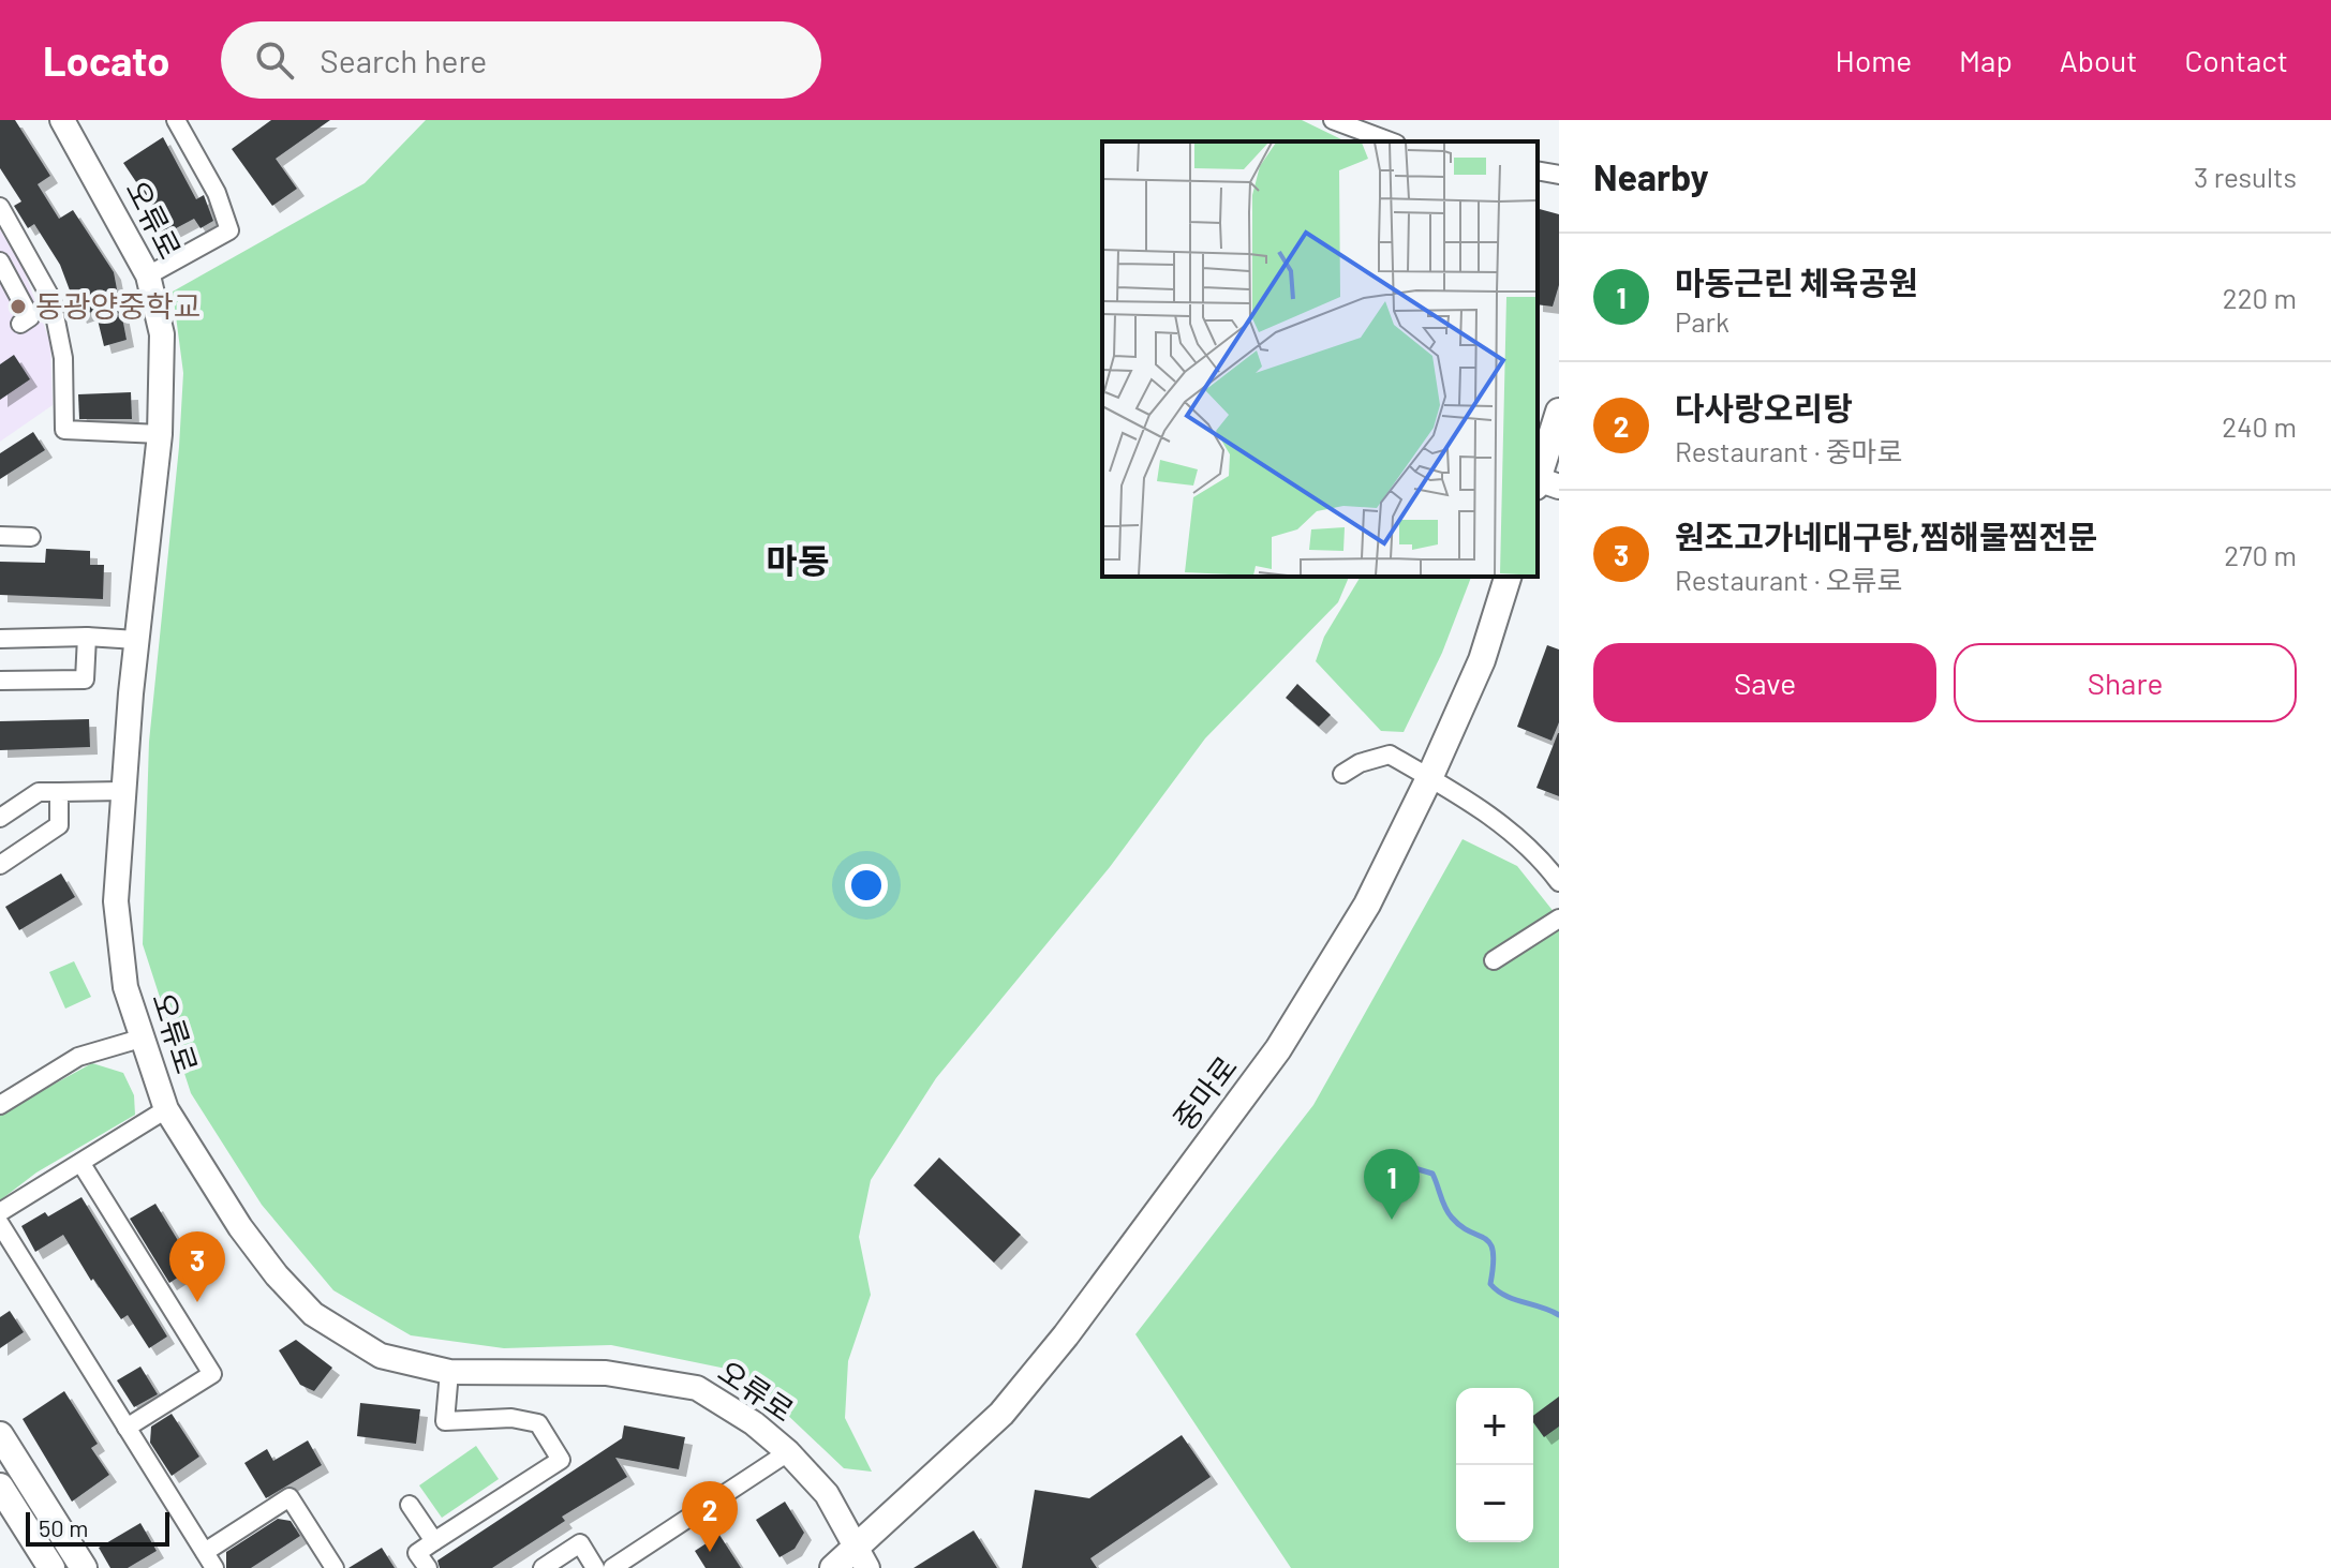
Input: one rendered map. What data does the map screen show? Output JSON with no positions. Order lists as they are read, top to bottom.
{
  "streets": {
    "main road": ["중마로"],
    "street": ["오류로"]
  },
  "crossings": [
    ["오류로", "중마로"]
  ],
  "districts": ["마동"],
  "places": ["동광양중학교"],
  "scale_bar": "50 m",
  "page": {
    "header": "Locato",
    "search": "Search here",
    "nav": [
      "Home",
      "Map",
      "About",
      "Contact"
    ],
    "heading": ["Nearby", "3 results"],
    "list": [
      {
        "mark": "1",
        "name": "마동근린 체육공원",
        "note": "Park",
        "value": "220 m"
      },
      {
        "mark": "2",
        "name": "다사랑오리탕",
        "note": "Restaurant · 중마로",
        "value": "240 m"
      },
      {
        "mark": "3",
        "name": "원조고가네대구탕,찜해물찜전문",
        "note": "Restaurant · 오류로",
        "value": "270 m"
      }
    ],
    "buttons": ["Save", "Share"],
    "pins": ["1", "3", "2"],
    "map_buttons": ["+", "−"],
    "scale": "50 m"
  }
}
